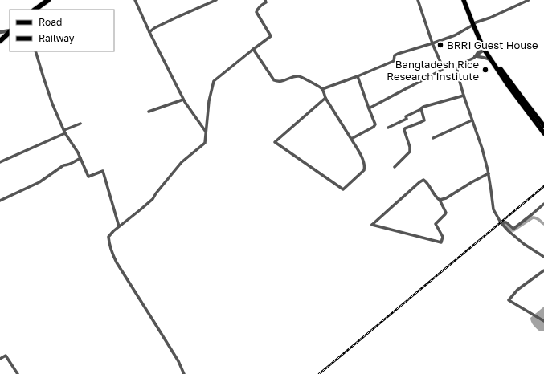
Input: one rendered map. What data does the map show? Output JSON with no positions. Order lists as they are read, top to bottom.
{
  "places": ["BRRI Guest House", "Bangladesh Rice Research Institute"],
  "legend": ["Road", "Railway"]
}
